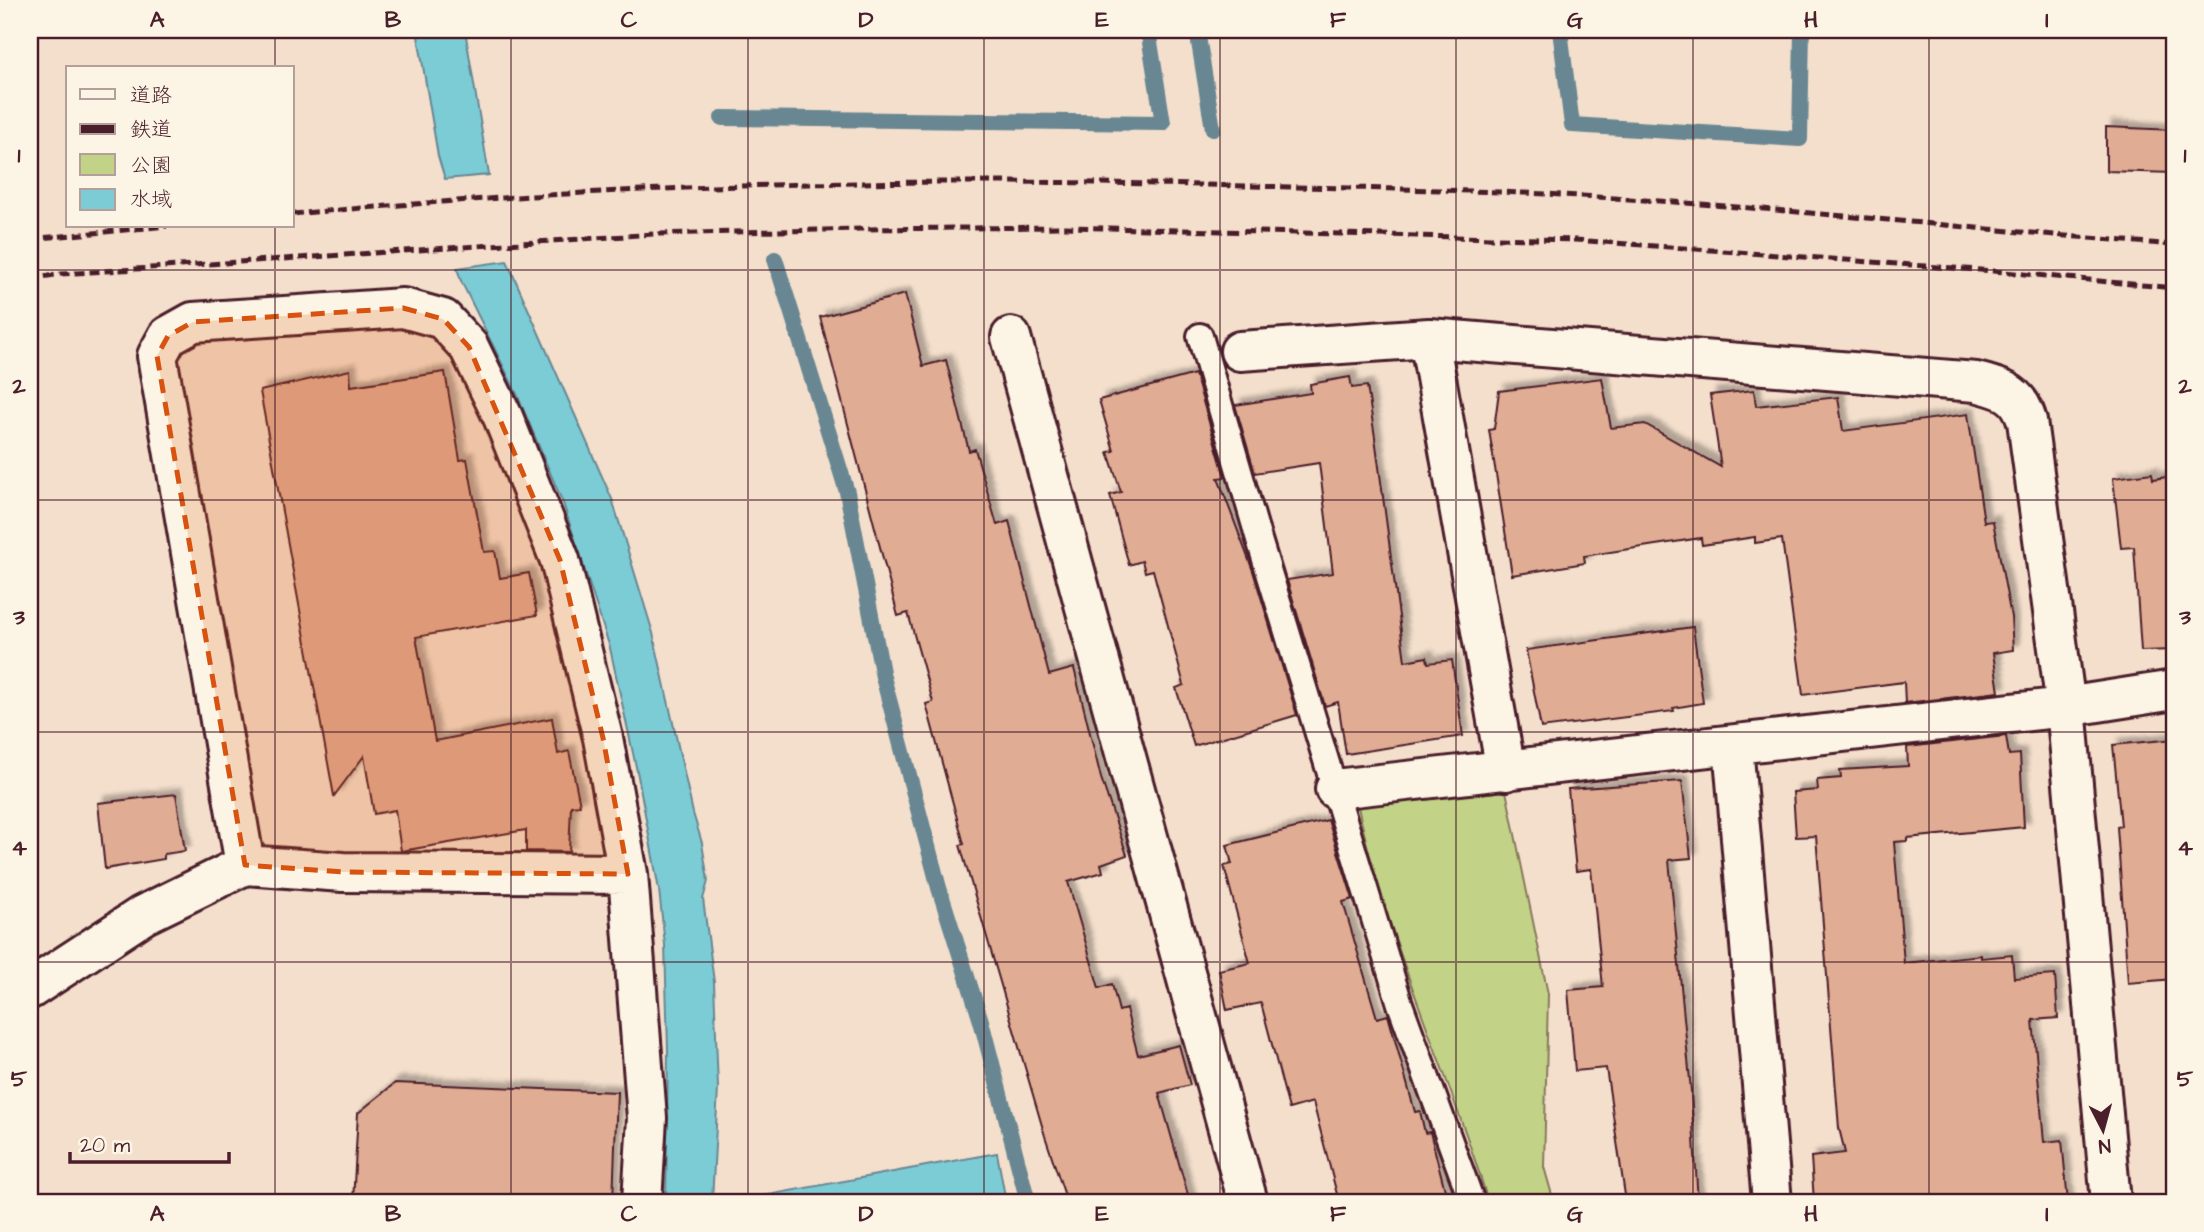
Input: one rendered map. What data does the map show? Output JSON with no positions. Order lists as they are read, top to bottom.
{
  "legend": [
    "道路",
    "鉄道",
    "公園",
    "水域"
  ],
  "scale_bar": "20 m",
  "north": "bottom",
  "grid": {
    "columns": [
      "A",
      "B",
      "C",
      "D",
      "E",
      "F",
      "G",
      "H",
      "I"
    ],
    "rows": [
      "1",
      "2",
      "3",
      "4",
      "5"
    ]
  }
}
